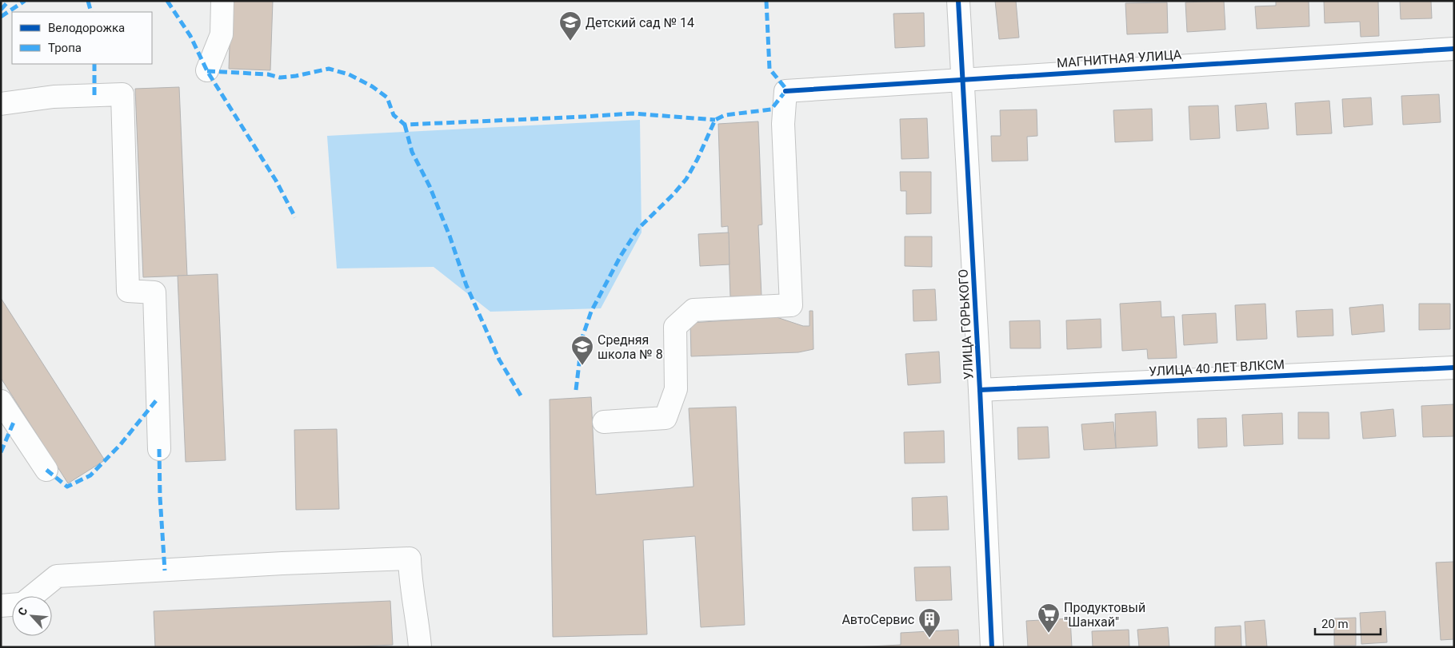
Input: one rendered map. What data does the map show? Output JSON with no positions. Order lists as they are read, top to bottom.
{
  "streets": {
    "street": ["МАГНИТНАЯ УЛИЦА", "УЛИЦА ГОРЬКОГО", "УЛИЦА 40 ЛЕТ ВЛКСМ"]
  },
  "crossings": [
    ["МАГНИТНАЯ УЛИЦА", "УЛИЦА ГОРЬКОГО"],
    ["УЛИЦА ГОРЬКОГО", "УЛИЦА 40 ЛЕТ ВЛКСМ"]
  ],
  "places": {
    "school or university": ["Детский сад № 14", "Cредняя школа № 8"],
    "supermarket": ["Продуктовый \"Шанхай\""],
    "building": ["АвтоСервис"]
  },
  "legend": ["Велодорожка", "Тропа"],
  "scale_bar": "20 m",
  "north": "top left"
}
